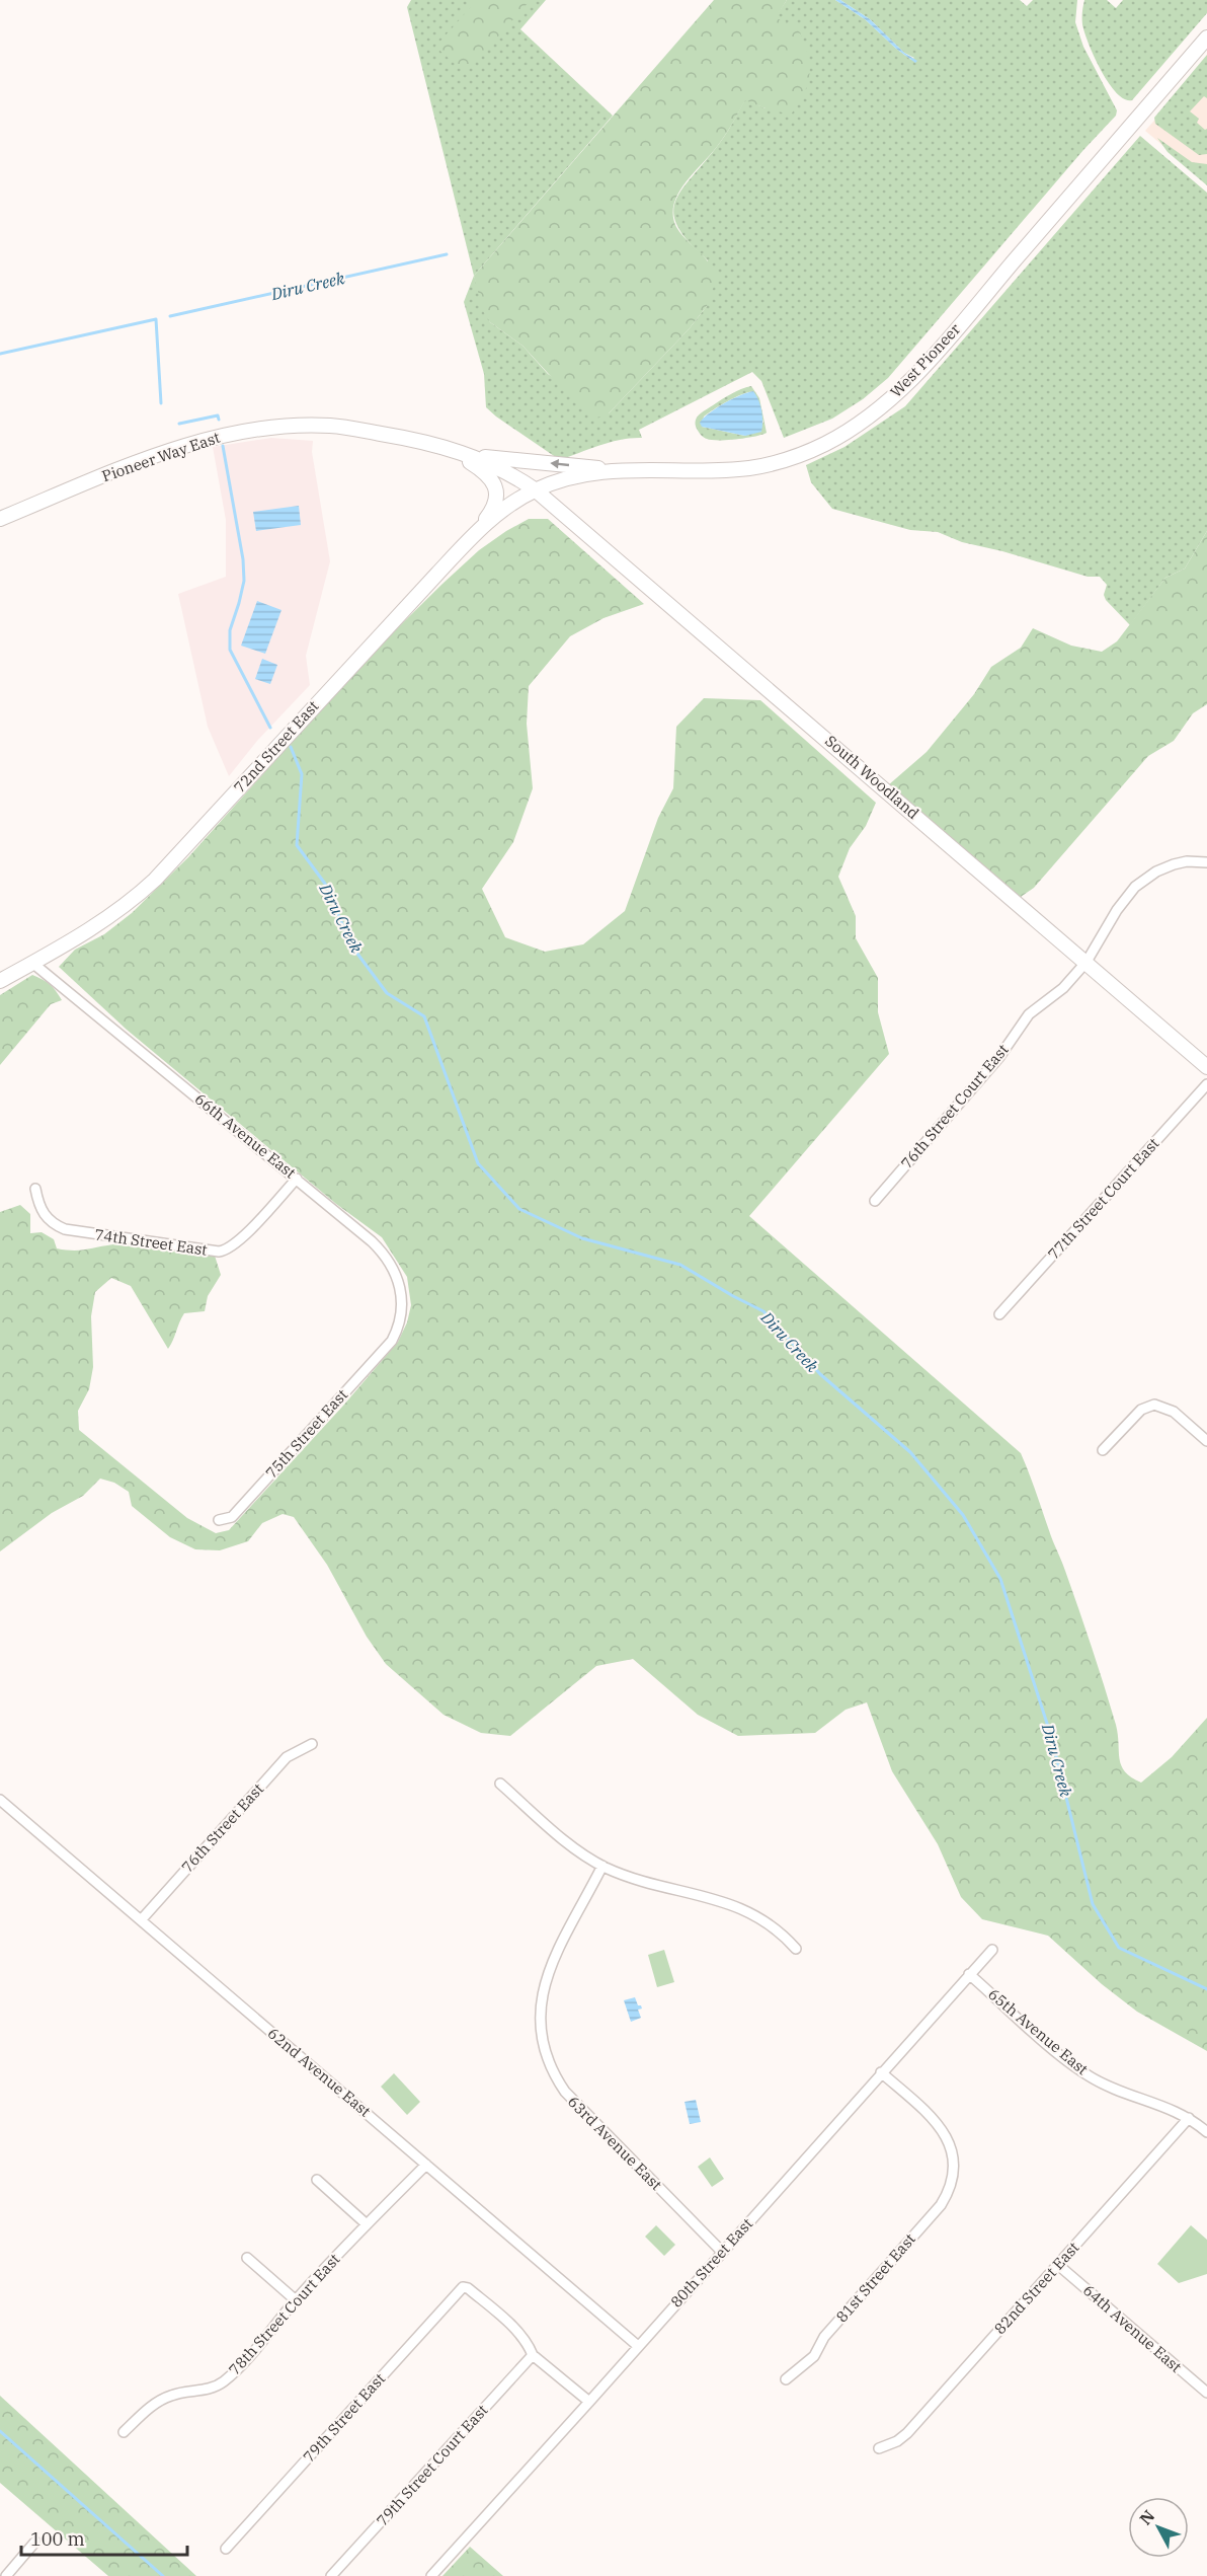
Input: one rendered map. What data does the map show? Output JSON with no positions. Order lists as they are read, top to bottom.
{
  "streets": {
    "main road": [
      "West Pioneer",
      "Pioneer Way East",
      "72nd Street East",
      "South Woodland"
    ],
    "street": [
      "76th Street Court East",
      "66th Avenue East",
      "77th Street Court East",
      "74th Street East",
      "75th Street East",
      "76th Street East",
      "65th Avenue East",
      "62nd Avenue East",
      "63rd Avenue East",
      "80th Street East",
      "81st Street East",
      "82nd Street East",
      "78th Street Court East",
      "64th Avenue East",
      "79th Street East",
      "79th Street Court East"
    ]
  },
  "crossings": [
    ["West Pioneer", "Pioneer Way East"],
    ["West Pioneer", "72nd Street East"],
    ["West Pioneer", "South Woodland"],
    ["Pioneer Way East", "72nd Street East"],
    ["Pioneer Way East", "South Woodland"],
    ["72nd Street East", "South Woodland"],
    ["72nd Street East", "66th Avenue East"],
    ["South Woodland", "76th Street Court East"],
    ["66th Avenue East", "74th Street East"],
    ["66th Avenue East", "75th Street East"],
    ["76th Street East", "62nd Avenue East"],
    ["65th Avenue East", "80th Street East"],
    ["65th Avenue East", "82nd Street East"],
    ["62nd Avenue East", "80th Street East"],
    ["62nd Avenue East", "78th Street Court East"],
    ["63rd Avenue East", "80th Street East"],
    ["80th Street East", "81st Street East"],
    ["82nd Street East", "64th Avenue East"],
    ["79th Street East", "79th Street Court East"]
  ],
  "water": ["Diru Creek"],
  "scale_bar": "100 m",
  "north": "top left"
}
